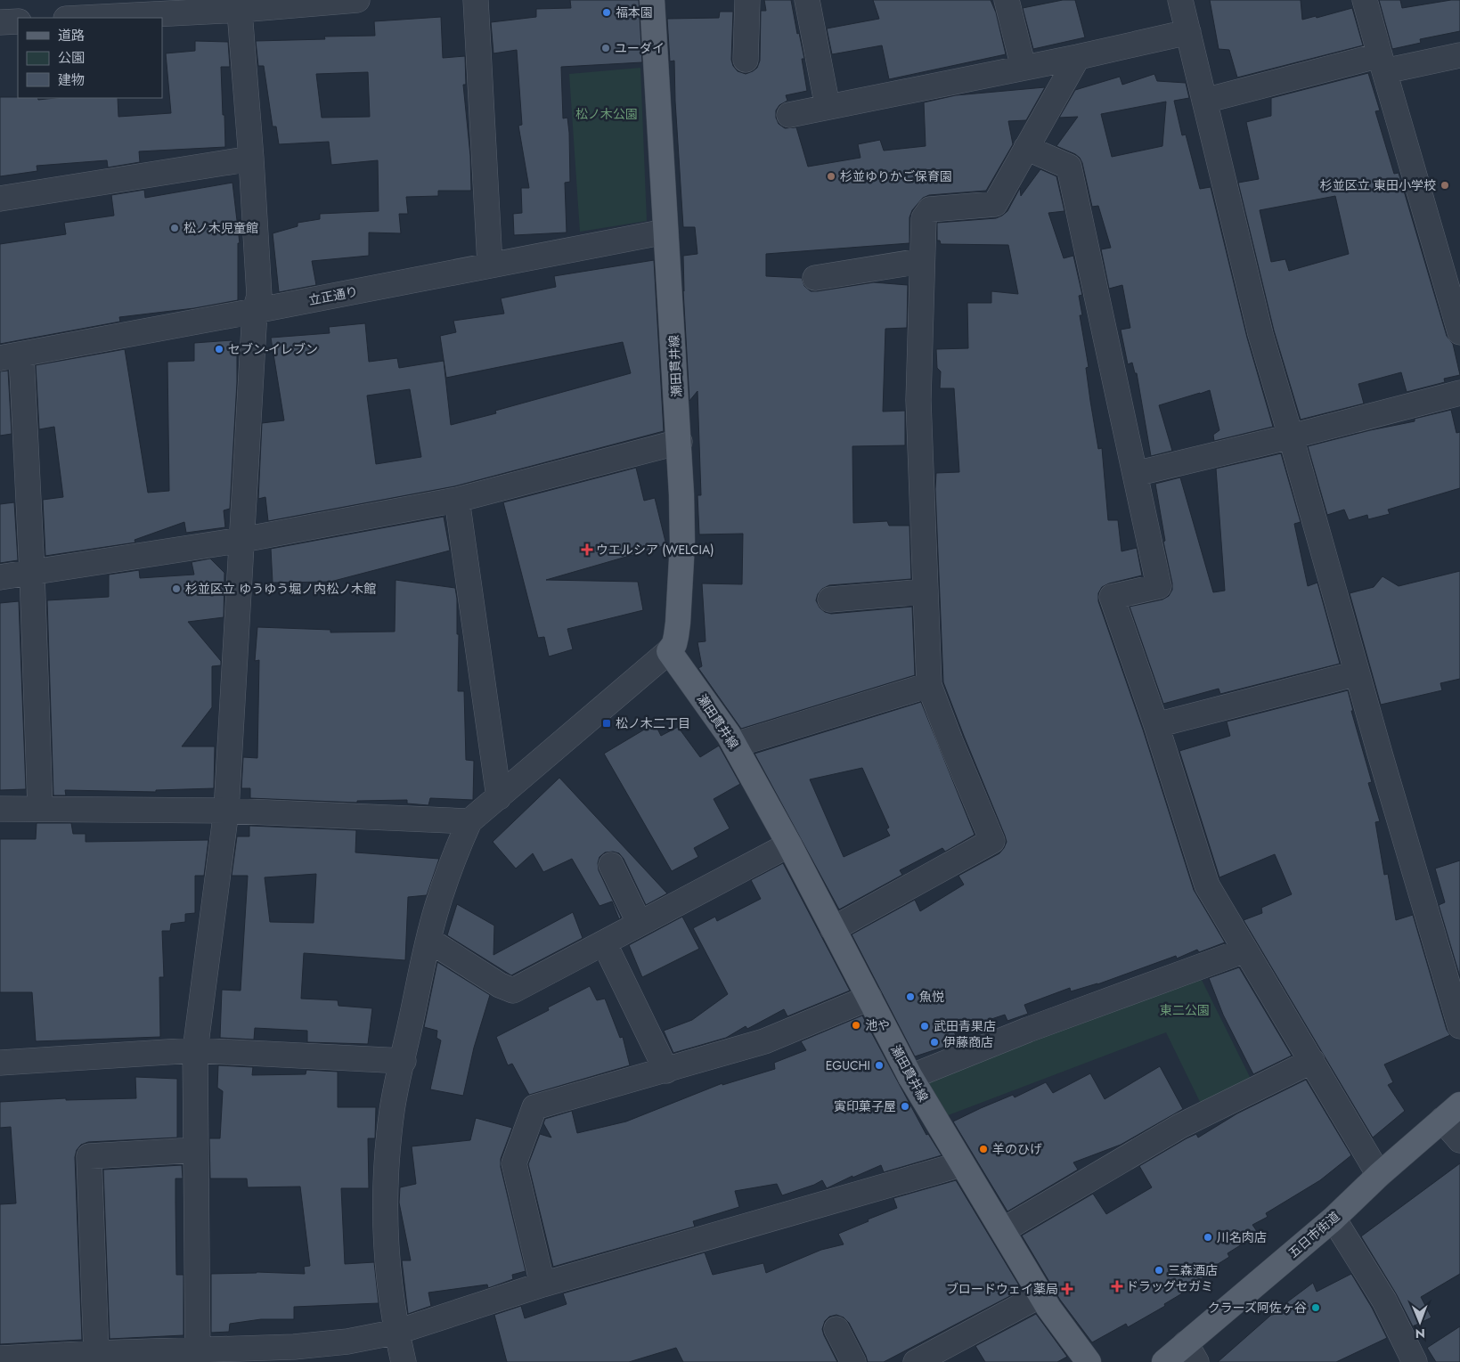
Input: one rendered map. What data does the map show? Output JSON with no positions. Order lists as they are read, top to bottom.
{
  "streets": {
    "main road": ["瀬田貫井線", "五日市街道"],
    "street": ["立正通り"]
  },
  "crossings": [
    ["立正通り", "瀬田貫井線"]
  ],
  "parks": ["松ノ木公園", "東二公園"],
  "places": {
    "other": [
      "福本園",
      "ユーダイ",
      "杉並ゆりかご保育園",
      "杉並区立 東田小学校",
      "松ノ木児童館",
      "セブン-イレブン",
      "杉並区立 ゆうゆう堀ノ内松ノ木館",
      "魚悦",
      "池や",
      "武田青果店",
      "伊藤商店",
      "EGUCHI",
      "寅印菓子屋",
      "羊のひげ",
      "川名肉店",
      "三森酒店",
      "クラーズ阿佐ヶ谷"
    ],
    "health": ["ウエルシア (WELCIA)", "ドラッグセガミ", "ブロードウェイ薬局"],
    "transit": ["松ノ木二丁目"]
  },
  "legend": ["道路", "公園", "建物"],
  "north": "bottom"
}
